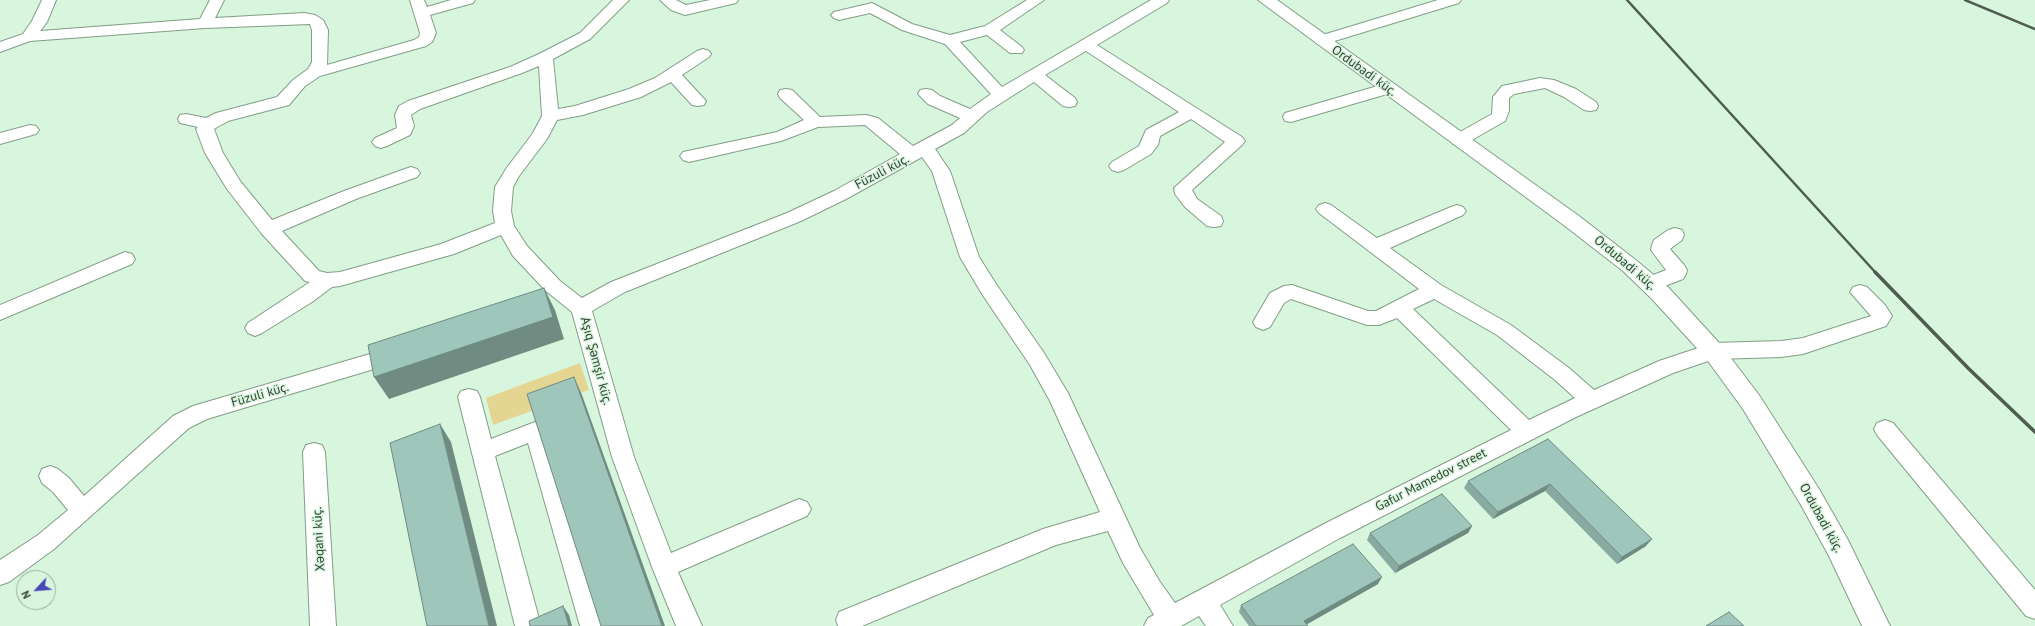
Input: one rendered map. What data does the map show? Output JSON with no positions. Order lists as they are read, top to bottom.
{
  "streets": {
    "main road": ["Ordubadi küç."],
    "street": [
      "Füzuli küç.",
      "Aşıq Şəmşir küç.",
      "Gafur Mamedov street",
      "Xəqani küç."
    ]
  },
  "crossings": [
    ["Ordubadi küç.", "Gafur Mamedov street"],
    ["Füzuli küç.", "Aşıq Şəmşir küç."]
  ],
  "north": "bottom left"
}
